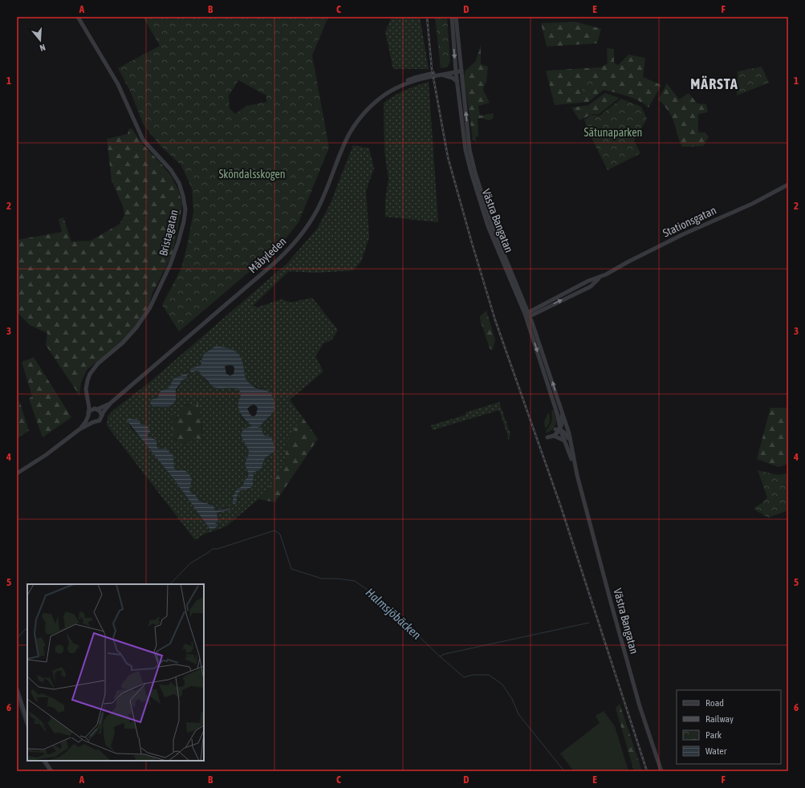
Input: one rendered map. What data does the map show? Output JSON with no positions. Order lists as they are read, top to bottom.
{
  "streets": {
    "street": [
      "Västra Bangatan",
      "Stationsgatan",
      "Bristagatan",
      "Måbyleden"
    ]
  },
  "crossings": [
    ["Västra Bangatan", "Stationsgatan"],
    ["Västra Bangatan", "Måbyleden"],
    ["Bristagatan", "Måbyleden"]
  ],
  "districts": ["MÄRSTA"],
  "water": ["Halmsjöbäcken"],
  "parks": ["Sätunaparken", "Sköndalsskogen"],
  "legend": [
    "Road",
    "Railway",
    "Park",
    "Water"
  ],
  "north": "bottom",
  "grid": {
    "columns": [
      "A",
      "B",
      "C",
      "D",
      "E",
      "F"
    ],
    "rows": [
      "1",
      "2",
      "3",
      "4",
      "5",
      "6"
    ]
  }
}
